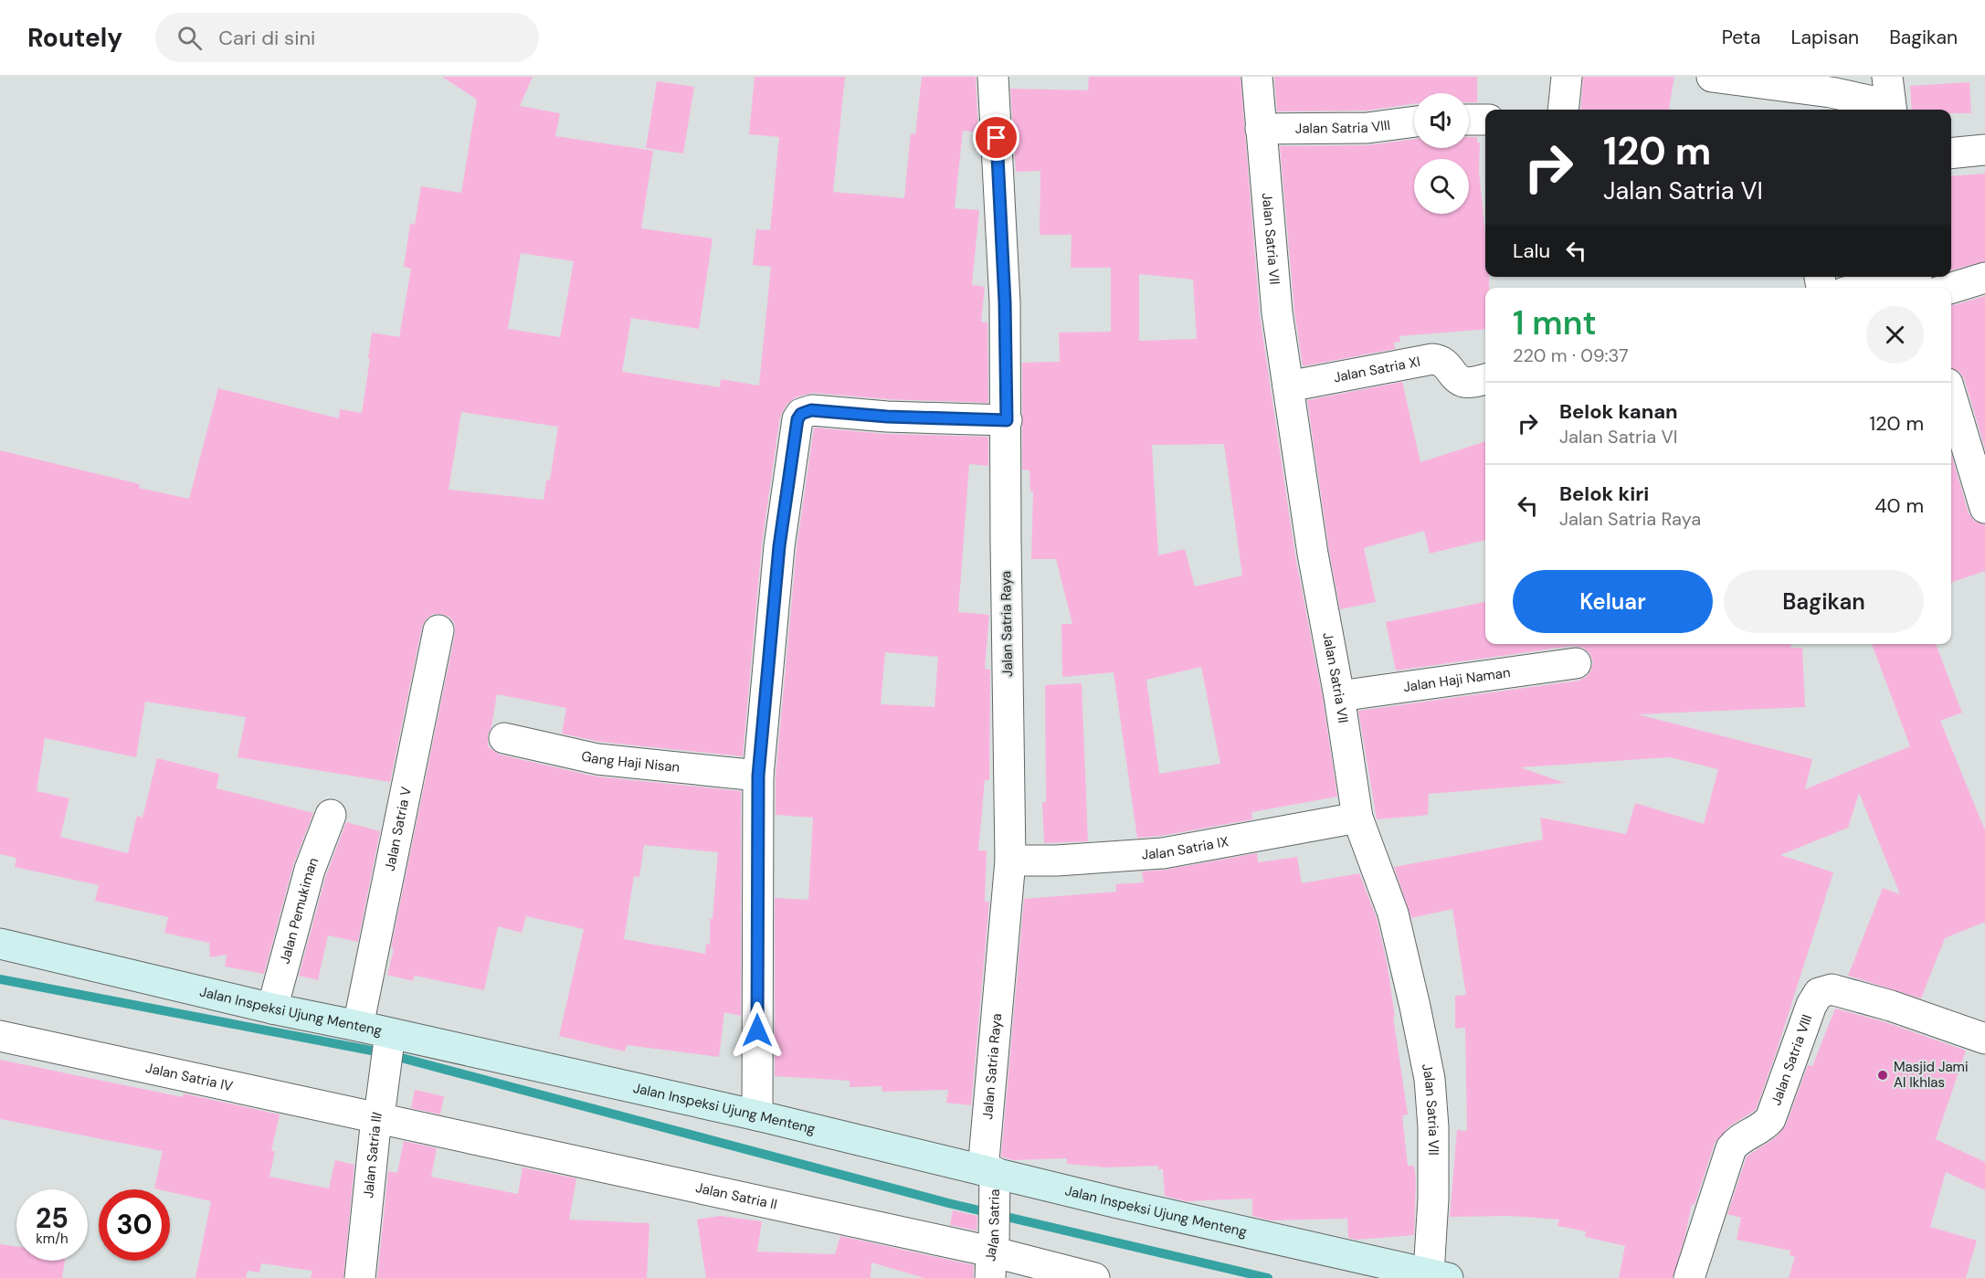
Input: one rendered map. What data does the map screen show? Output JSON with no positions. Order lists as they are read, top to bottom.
{
  "streets": {
    "street": [
      "Jalan Satria VIII",
      "Jalan Satria VII",
      "Jalan Satria XI",
      "Jalan Satria Raya",
      "Jalan Haji Naman",
      "Gang Haji Nisan",
      "Jalan Satria V",
      "Jalan Satria IX",
      "Jalan Pemukiman",
      "Jalan Inspeksi Ujung Menteng",
      "Jalan Satria IV",
      "Jalan Satria III",
      "Jalan Satria II",
      "Jalan Satria"
    ]
  },
  "crossings": [
    ["Jalan Satria VIII", "Jalan Satria VII"],
    ["Jalan Satria VII", "Jalan Satria XI"],
    ["Jalan Satria VII", "Jalan Haji Naman"],
    ["Jalan Satria VII", "Jalan Satria IX"],
    ["Jalan Satria VII", "Jalan Inspeksi Ujung Menteng"],
    ["Jalan Satria Raya", "Jalan Satria IX"],
    ["Jalan Satria Raya", "Jalan Inspeksi Ujung Menteng"],
    ["Jalan Satria Raya", "Jalan Satria"],
    ["Jalan Satria V", "Jalan Inspeksi Ujung Menteng"],
    ["Jalan Pemukiman", "Jalan Inspeksi Ujung Menteng"],
    ["Jalan Inspeksi Ujung Menteng", "Jalan Satria III"],
    ["Jalan Inspeksi Ujung Menteng", "Jalan Satria"],
    ["Jalan Satria IV", "Jalan Satria III"],
    ["Jalan Satria IV", "Jalan Satria II"],
    ["Jalan Satria III", "Jalan Satria II"],
    ["Jalan Satria II", "Jalan Satria"]
  ],
  "places": ["Masjid Jami Al Ikhlas"],
  "page": {
    "header": "Routely",
    "search": "Cari di sini",
    "nav": ["Peta", "Lapisan", "Bagikan"],
    "turn": ["120 m", "Jalan Satria VI"],
    "then": "Lalu",
    "heading": ["1 mnt", "220 m · 09:37"],
    "list": [
      {
        "name": "Belok kanan",
        "note": "Jalan Satria VI",
        "value": "120 m"
      },
      {
        "name": "Belok kiri",
        "note": "Jalan Satria Raya",
        "value": "40 m"
      }
    ],
    "buttons": ["Keluar", "Bagikan"],
    "speed": "25 km/h",
    "limit": "30"
  }
}
